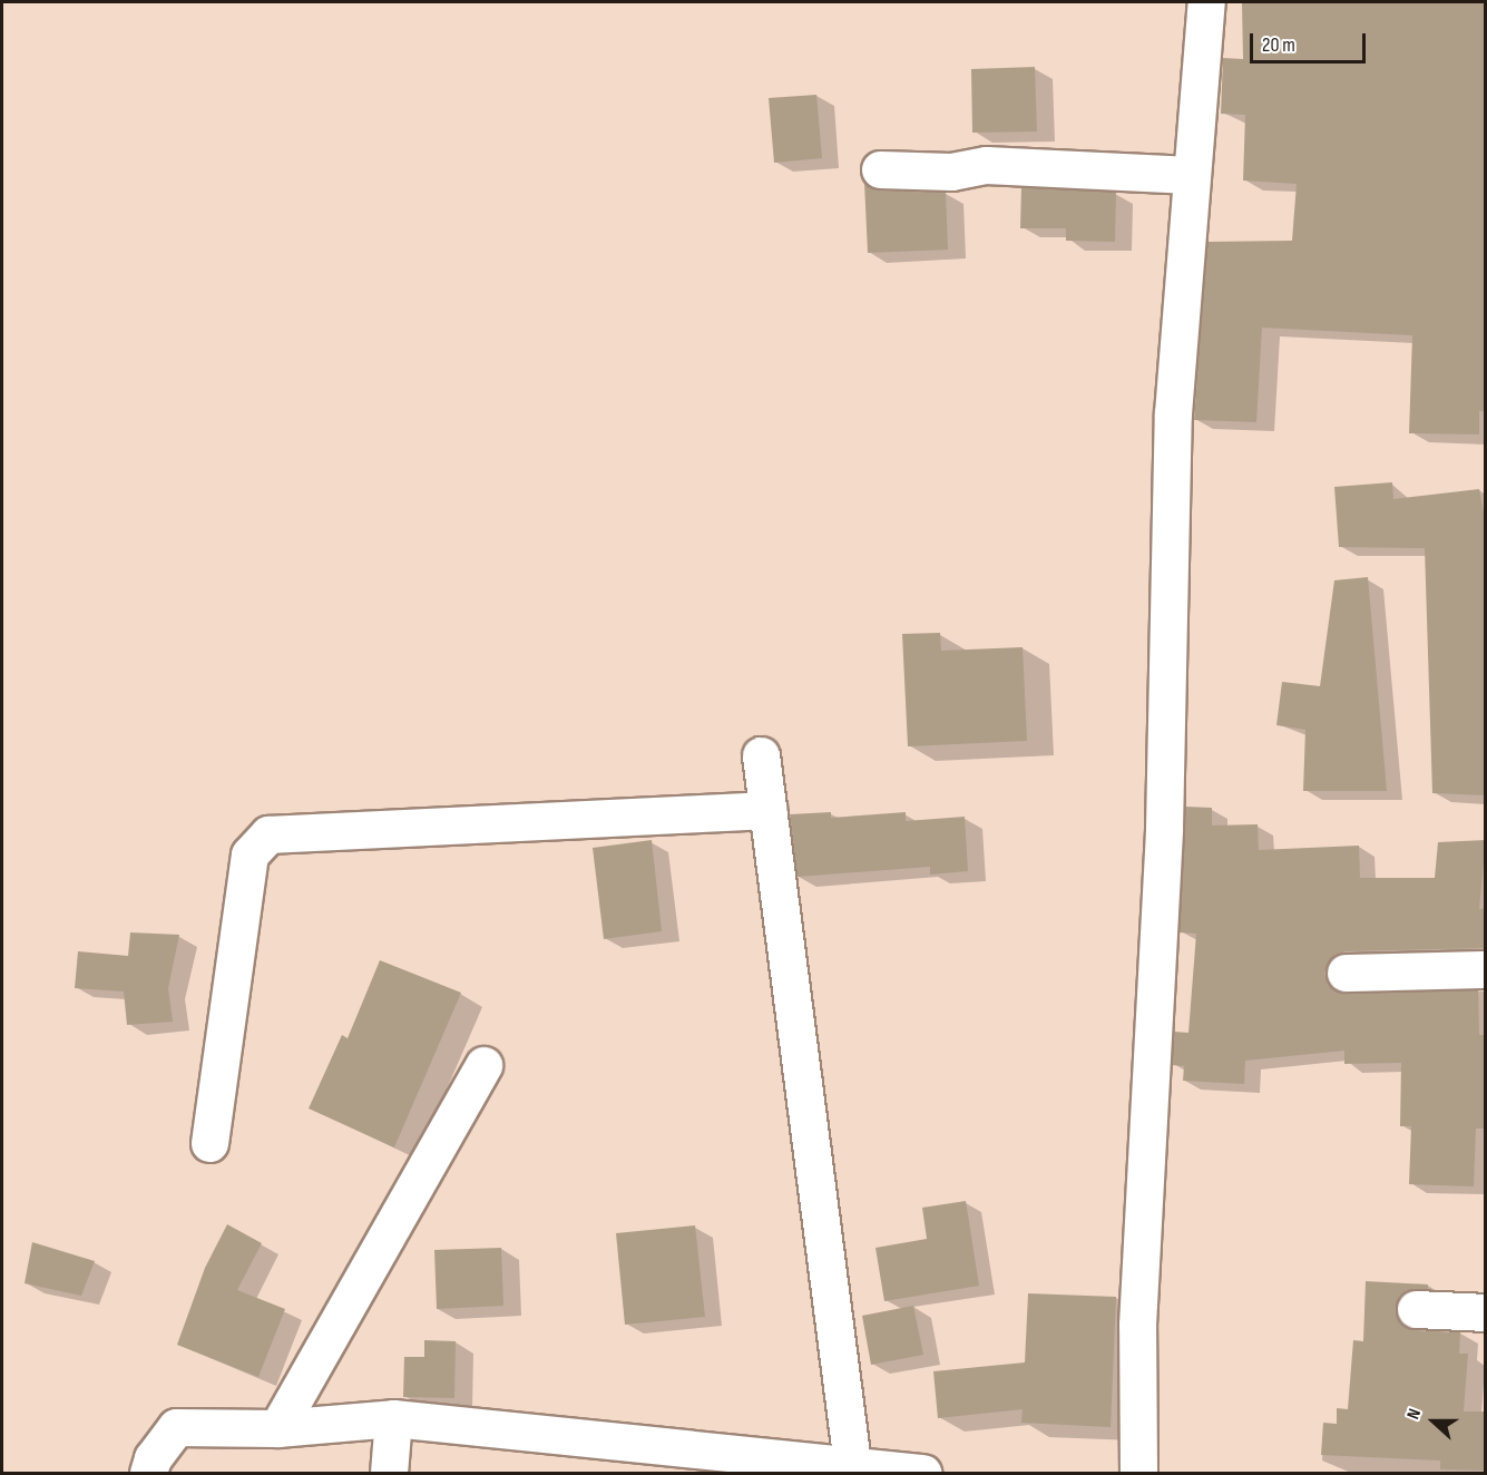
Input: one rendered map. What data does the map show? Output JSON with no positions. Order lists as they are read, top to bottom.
{
  "scale_bar": "20 m",
  "north": "left"
}
